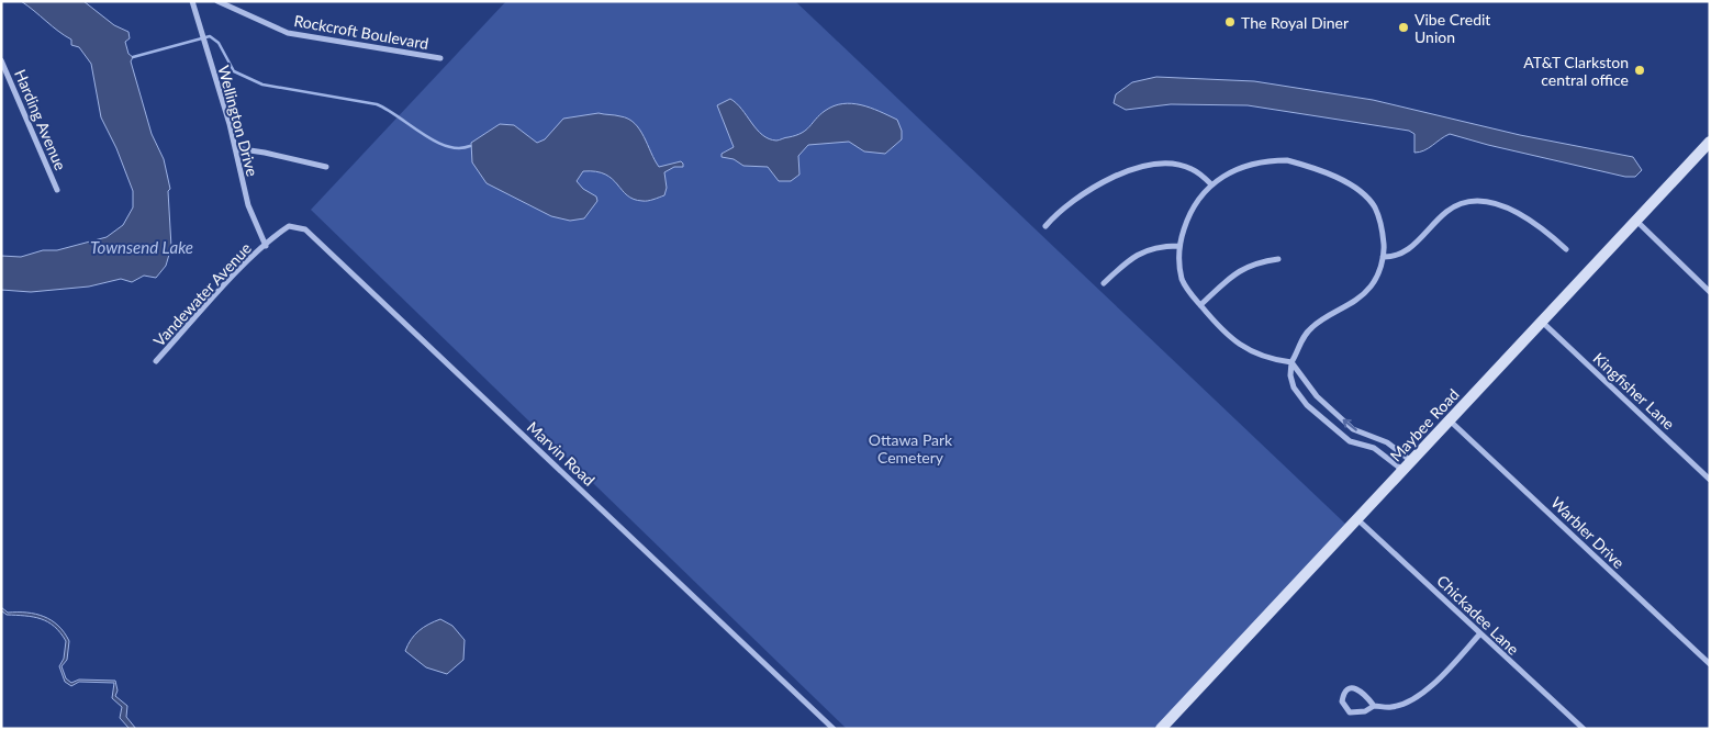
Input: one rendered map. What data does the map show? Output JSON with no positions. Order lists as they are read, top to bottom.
{
  "streets": {
    "main road": ["Maybee Road"],
    "street": [
      "Rockcroft Boulevard",
      "Harding Avenue",
      "Wellington Drive",
      "Vandewater Avenue",
      "Kingfisher Lane",
      "Marvin Road",
      "Warbler Drive",
      "Chickadee Lane"
    ]
  },
  "crossings": [
    ["Wellington Drive", "Vandewater Avenue"],
    ["Wellington Drive", "Marvin Road"],
    ["Vandewater Avenue", "Marvin Road"],
    ["Kingfisher Lane", "Maybee Road"],
    ["Maybee Road", "Warbler Drive"],
    ["Maybee Road", "Chickadee Lane"]
  ],
  "water": ["Townsend Lake"],
  "parks": ["Ottawa Park Cemetery"],
  "places": ["The Royal Diner", "Vibe Credit Union", "AT&T Clarkston central office"]
}
